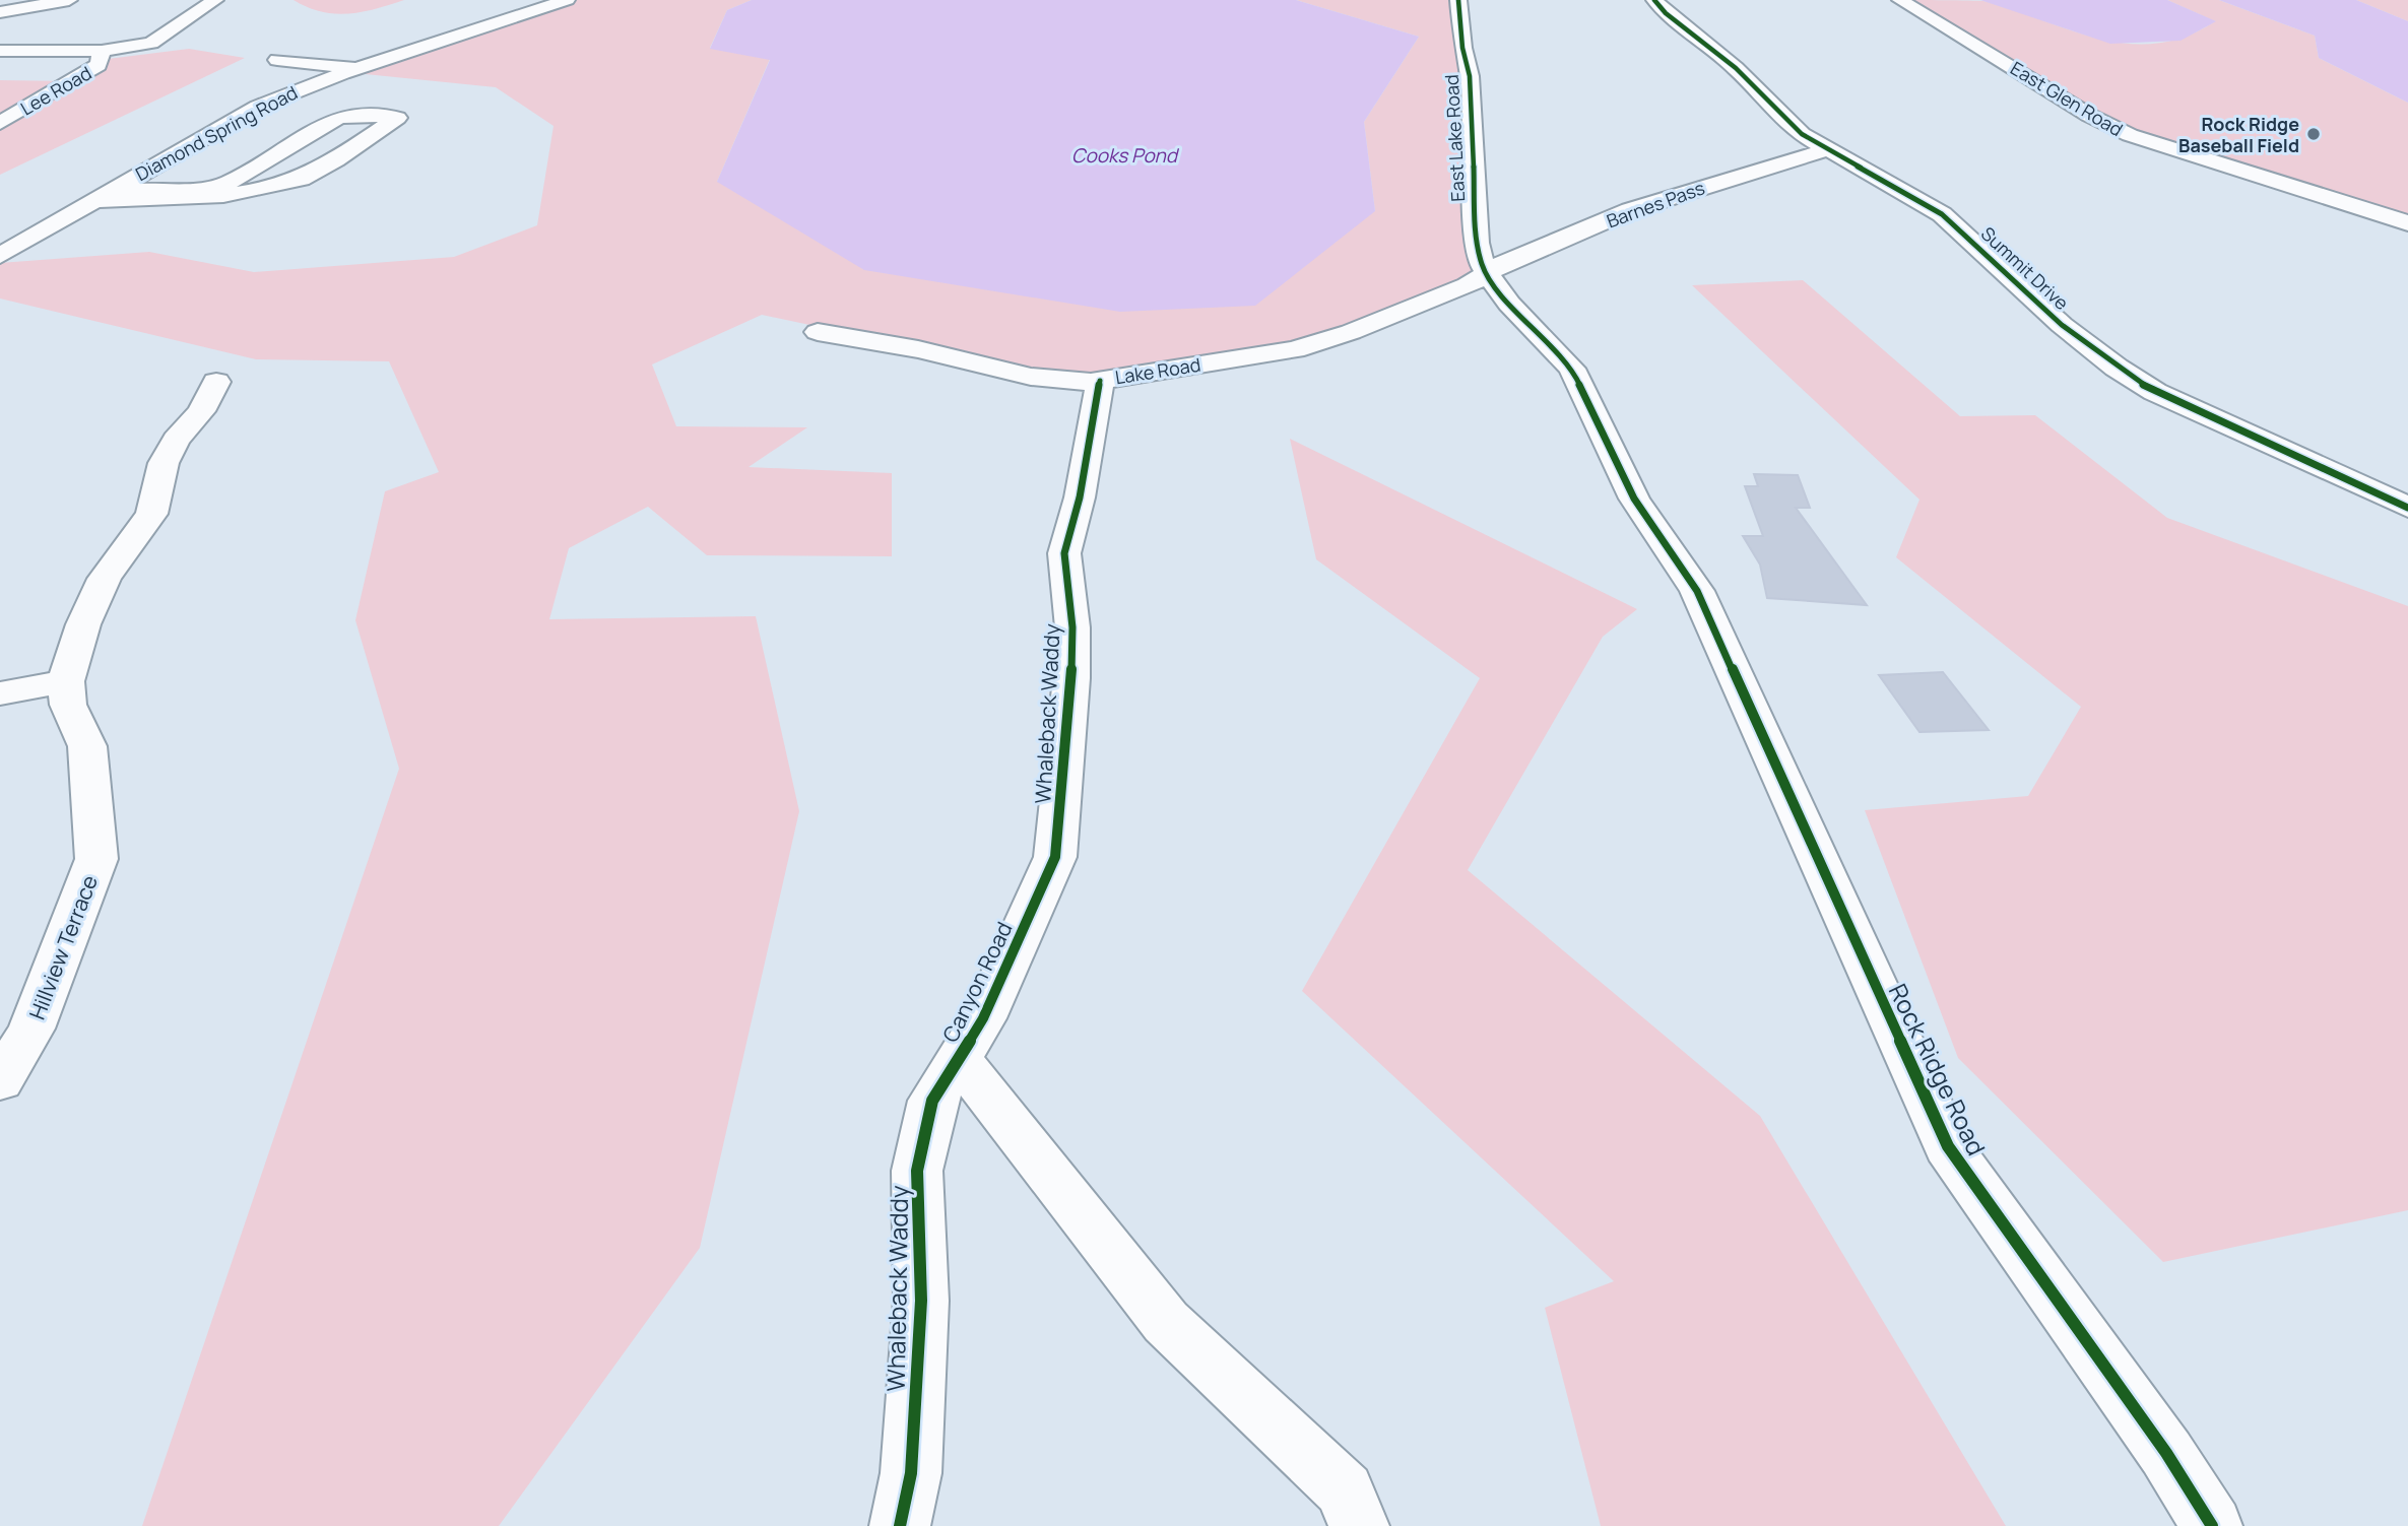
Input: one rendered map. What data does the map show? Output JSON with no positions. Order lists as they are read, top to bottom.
{
  "streets": {
    "street": [
      "Lee Road",
      "East Glen Road",
      "Diamond Spring Road",
      "East Lake Road",
      "Barnes Pass",
      "Summit Drive",
      "Lake Road",
      "Whaleback Waddy",
      "Hillview Terrace",
      "Canyon Road",
      "Rock Ridge Road"
    ]
  },
  "crossings": [
    ["East Lake Road", "Barnes Pass"],
    ["East Lake Road", "Lake Road"],
    ["East Lake Road", "Rock Ridge Road"],
    ["Barnes Pass", "Summit Drive"],
    ["Barnes Pass", "Lake Road"],
    ["Lake Road", "Whaleback Waddy"],
    ["Whaleback Waddy", "Canyon Road"]
  ],
  "water": ["Cooks Pond"],
  "places": ["Rock Ridge Baseball Field"]
}
